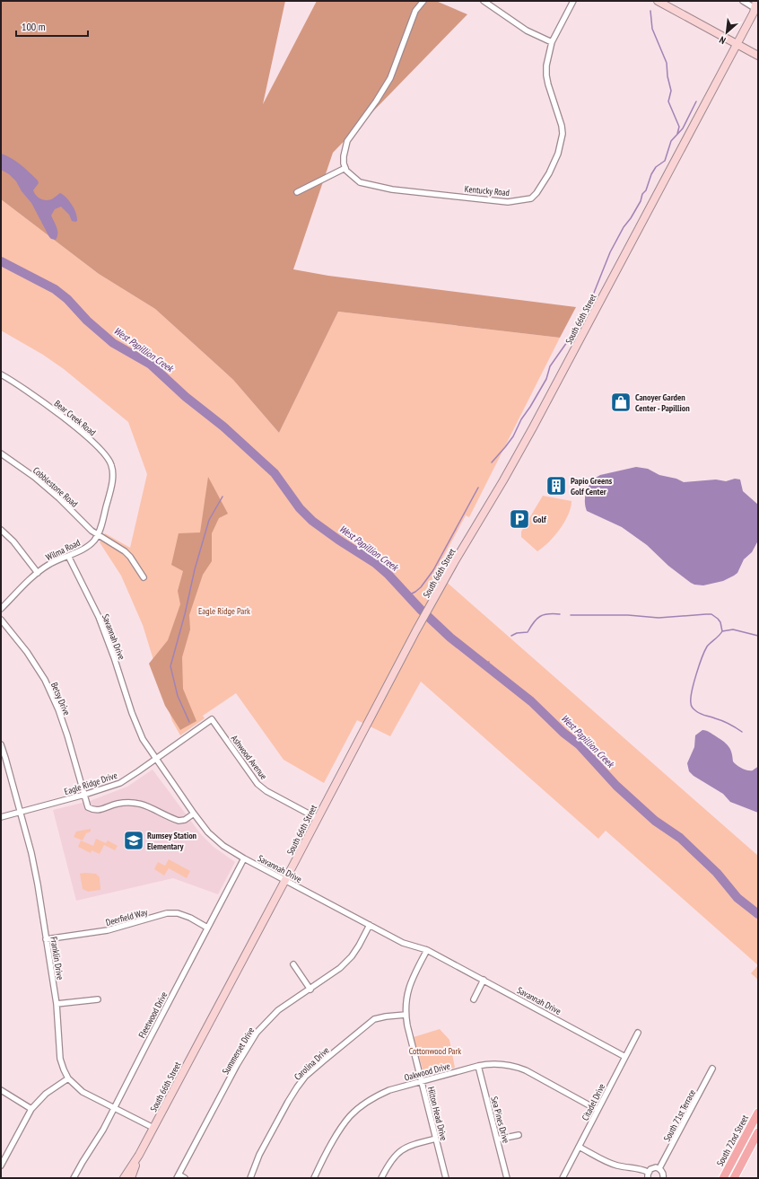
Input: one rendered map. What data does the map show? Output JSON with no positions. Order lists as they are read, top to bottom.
{
  "streets": {
    "main road": ["South 72nd Street"],
    "street": [
      "Kentucky Road",
      "South 66th Street",
      "Bear Creek Road",
      "Cobblestone Road",
      "Wilma Road",
      "Savannah Drive",
      "Betsy Drive",
      "Ashwood Avenue",
      "Eagle Ridge Drive",
      "Deerfield Way",
      "Franklin Drive",
      "Fleetwood Drive",
      "Summerset Drive",
      "Carolina Drive",
      "Oakwood Drive",
      "Citadel Drive",
      "Hilton Head Drive",
      "South 71st Terrace",
      "Sea Pines Drive"
    ]
  },
  "crossings": [
    ["South 66th Street", "Savannah Drive"],
    ["South 66th Street", "Ashwood Avenue"],
    ["South 66th Street", "Franklin Drive"],
    ["Bear Creek Road", "Wilma Road"],
    ["Cobblestone Road", "Wilma Road"],
    ["Wilma Road", "Savannah Drive"],
    ["Savannah Drive", "Betsy Drive"],
    ["Savannah Drive", "Eagle Ridge Drive"],
    ["Savannah Drive", "Fleetwood Drive"],
    ["Savannah Drive", "Summerset Drive"],
    ["Savannah Drive", "Citadel Drive"],
    ["Savannah Drive", "Hilton Head Drive"],
    ["Betsy Drive", "Eagle Ridge Drive"],
    ["Ashwood Avenue", "Eagle Ridge Drive"],
    ["Eagle Ridge Drive", "Franklin Drive"],
    ["Deerfield Way", "Franklin Drive"],
    ["Deerfield Way", "Fleetwood Drive"],
    ["Franklin Drive", "Fleetwood Drive"],
    ["Carolina Drive", "Hilton Head Drive"],
    ["Oakwood Drive", "Citadel Drive"],
    ["Oakwood Drive", "Hilton Head Drive"],
    ["Oakwood Drive", "Sea Pines Drive"]
  ],
  "water": ["West Papillion Creek"],
  "parks": ["Eagle Ridge Park", "Cottonwood Park"],
  "places": {
    "shop": ["Canoyer Garden Center - Papillion"],
    "building": ["Papio Greens Golf Center"],
    "parking": ["Golf"],
    "school or university": ["Rumsey Station Elementary"]
  },
  "scale_bar": "100 m",
  "north": "bottom left"
}
